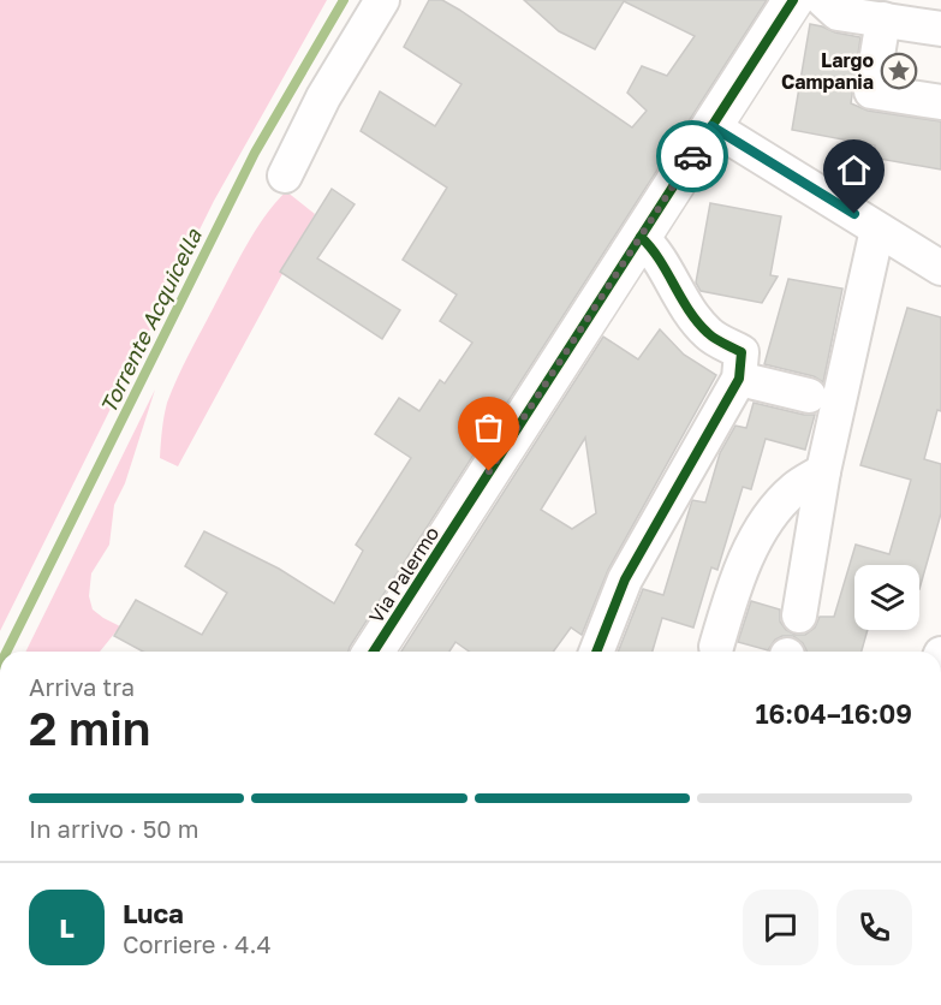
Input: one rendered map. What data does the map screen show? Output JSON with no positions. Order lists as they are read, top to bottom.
{
  "streets": {
    "main road": ["Via Palermo"]
  },
  "water": ["Torrente Acquicella"],
  "places": {
    "place": ["Largo Campania"]
  },
  "page": {
    "heading": ["2 min", "Arriva tra", "16:04–16:09"],
    "panel": ["Luca", "Corriere · 4.4"],
    "bar": "In arrivo · 50 m",
    "round": "L"
  }
}
